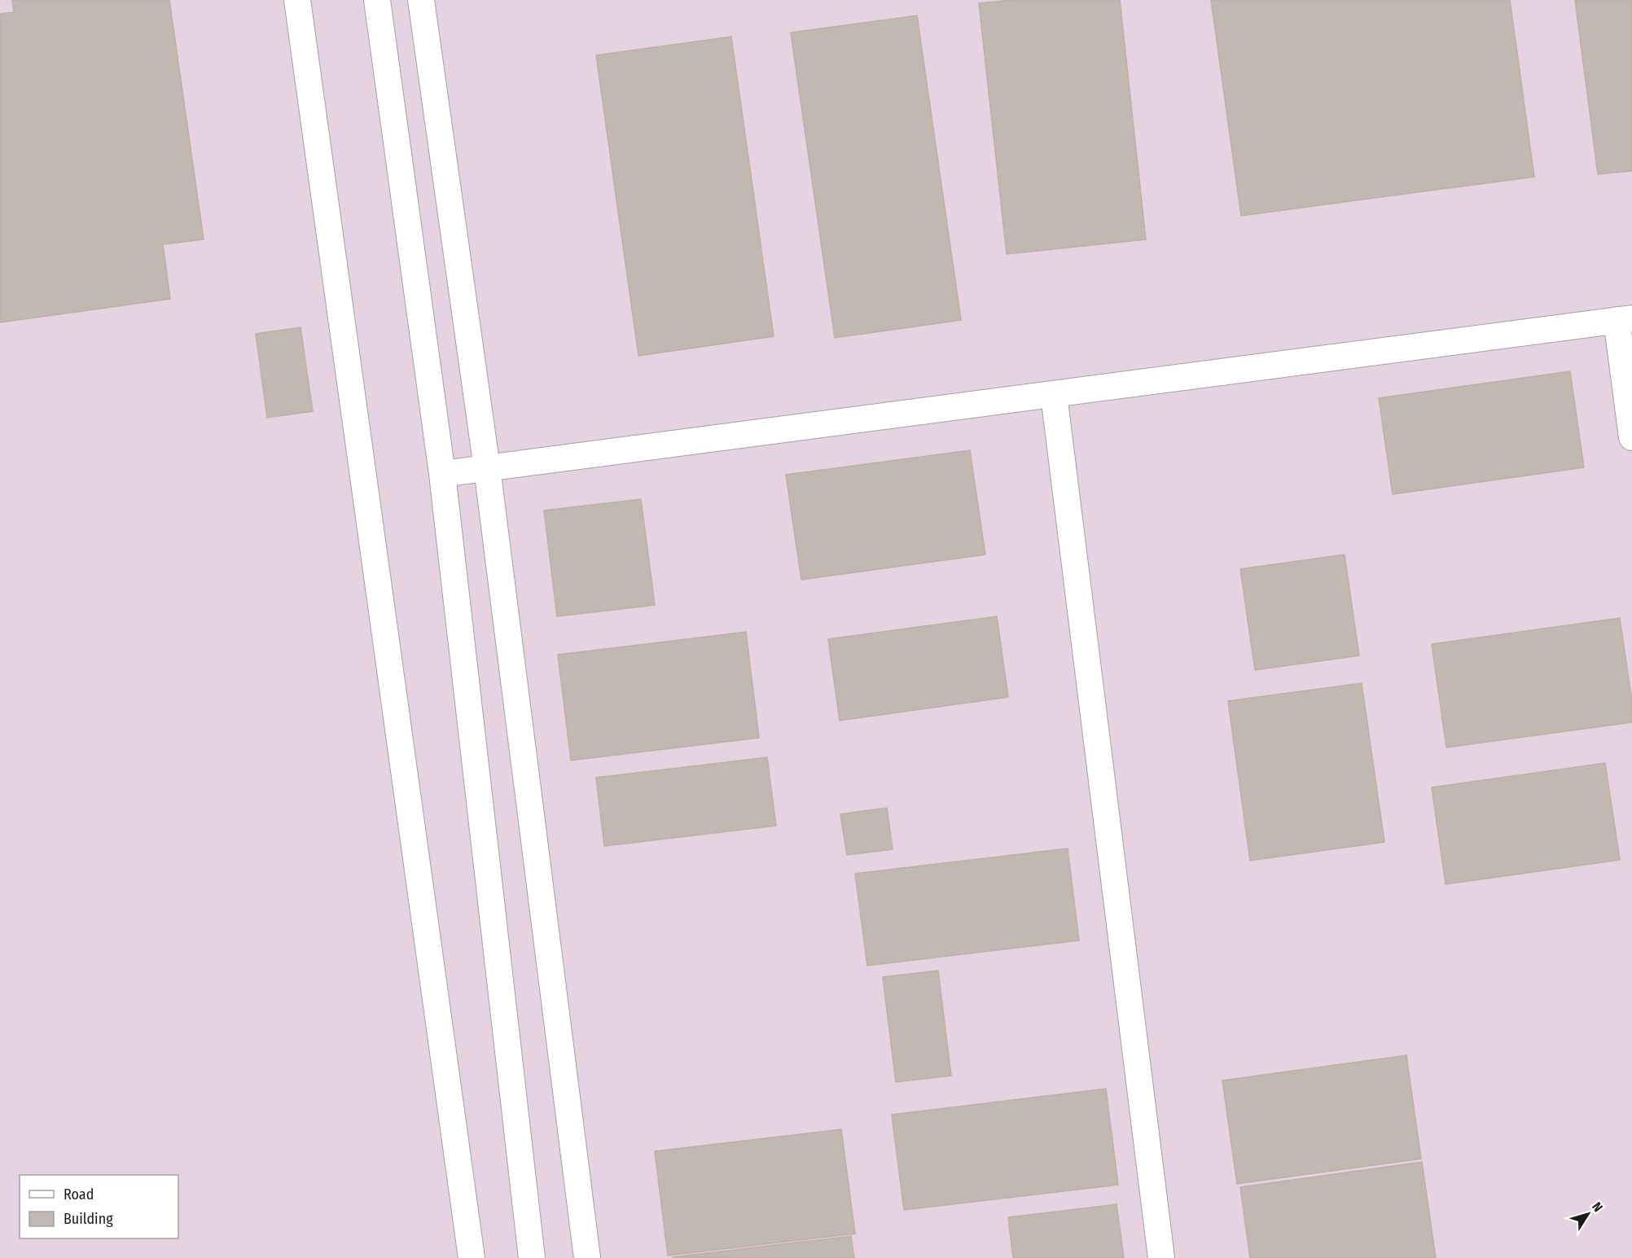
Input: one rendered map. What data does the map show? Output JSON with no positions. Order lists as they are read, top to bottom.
{
  "legend": ["Road", "Building"],
  "north": "top right"
}
